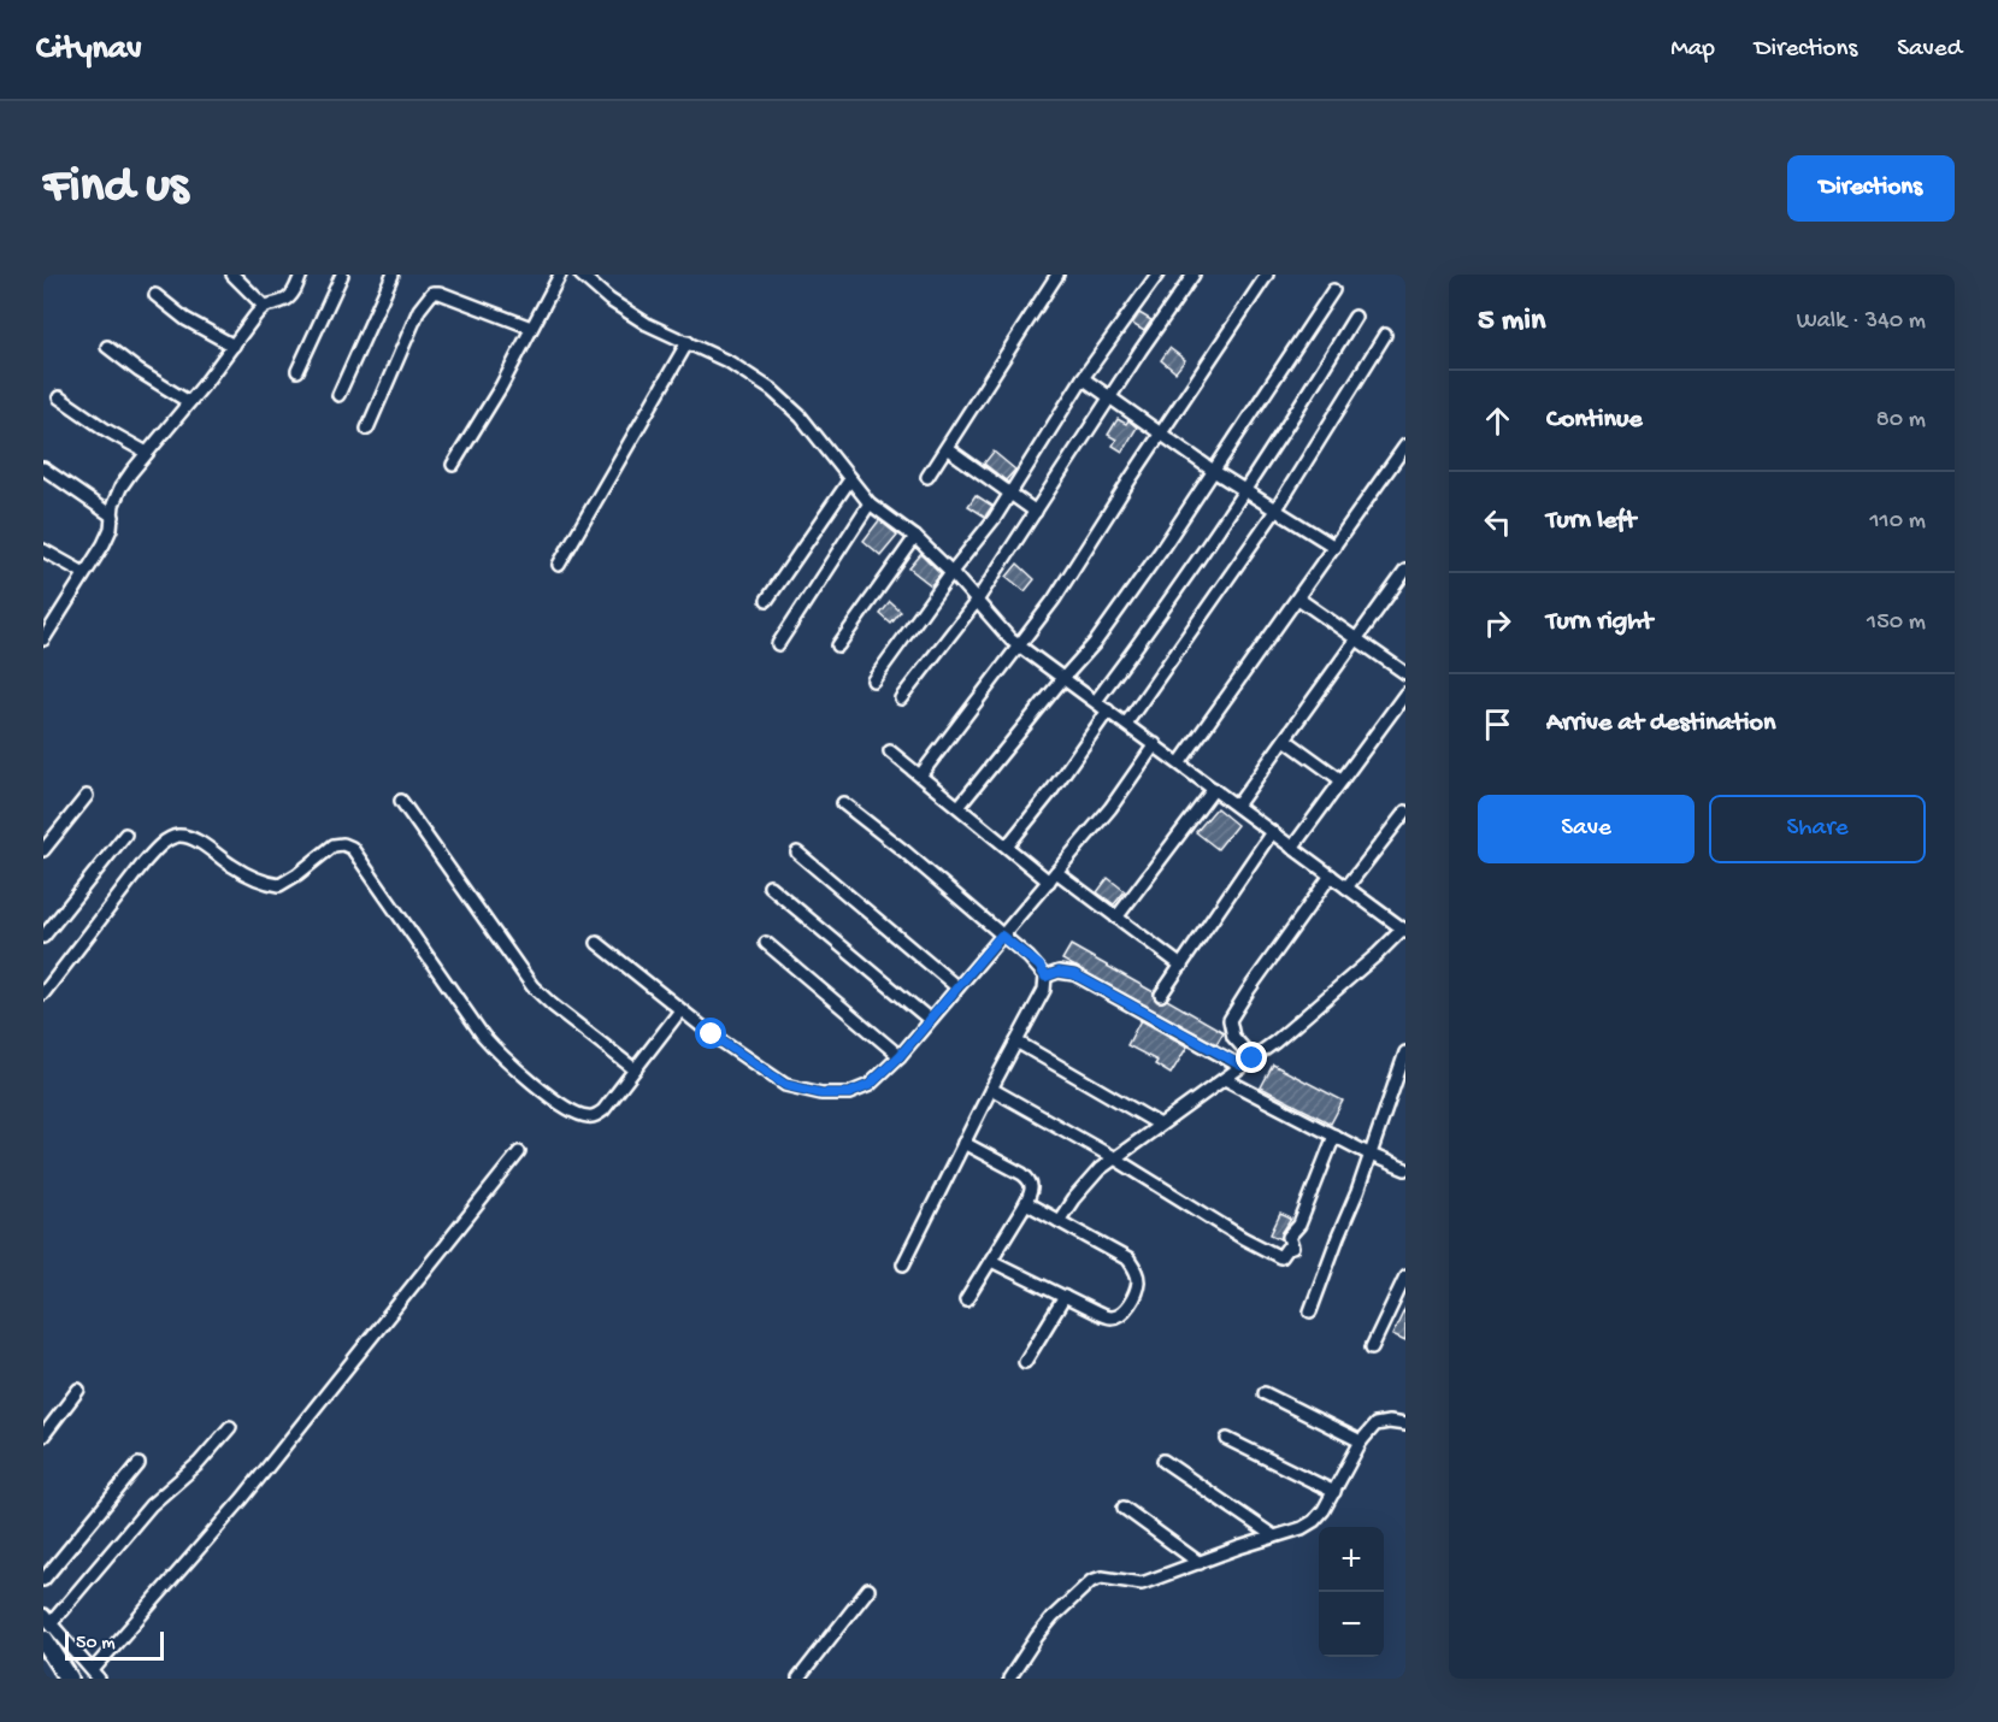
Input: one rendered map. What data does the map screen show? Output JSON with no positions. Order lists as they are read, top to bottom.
{
  "scale_bar": "50 m",
  "page": {
    "header": "Citynav",
    "nav": ["Map", "Directions", "Saved"],
    "buttons": [
      "Directions",
      ["Save", "Share"]
    ],
    "title": "Find us",
    "heading": ["5 min", "Walk · 340 m"],
    "list": [
      ["Continue", "80 m"],
      ["Turn left", "110 m"],
      ["Turn right", "150 m"],
      "Arrive at destination"
    ],
    "map_buttons": ["+", "−"],
    "scale": "50 m"
  }
}
